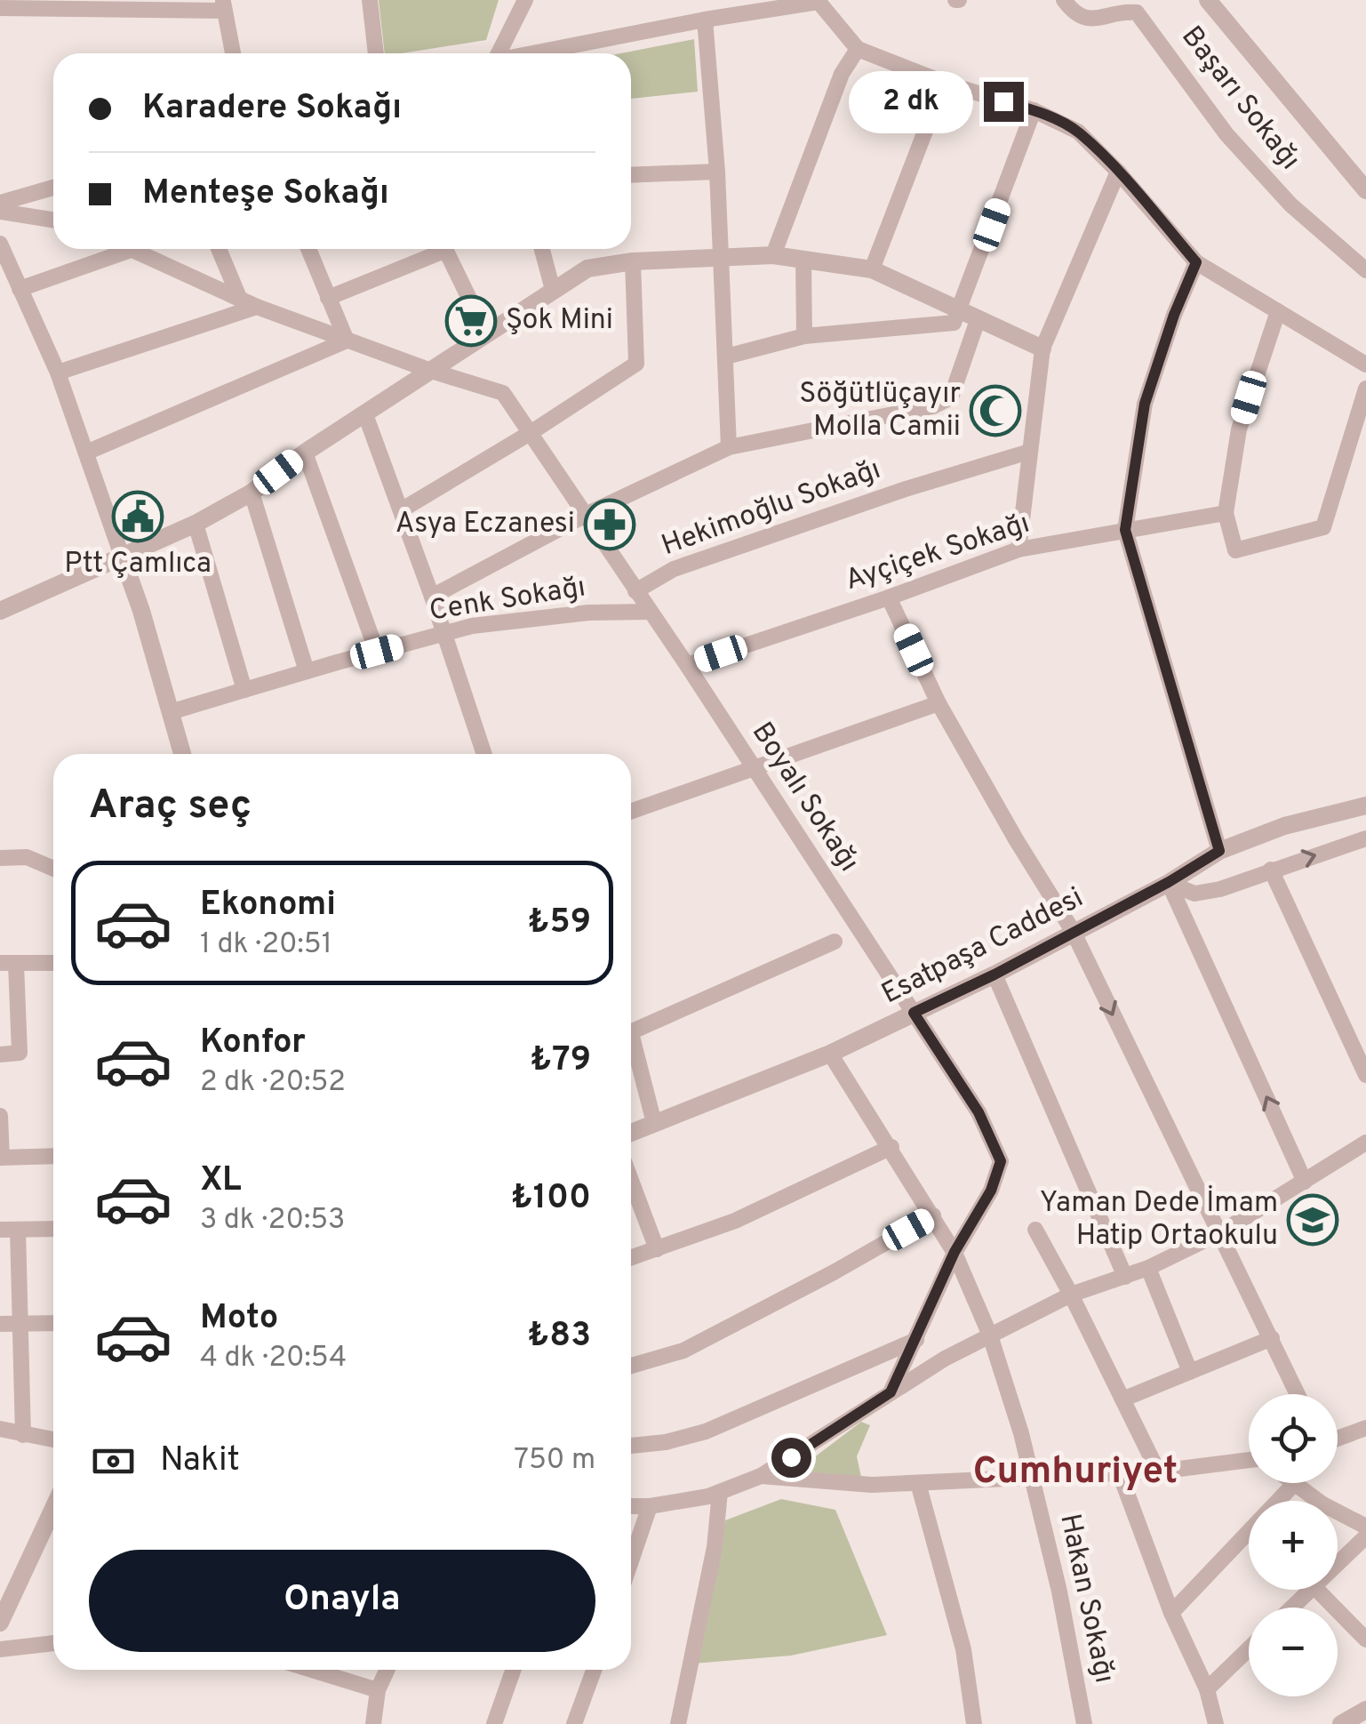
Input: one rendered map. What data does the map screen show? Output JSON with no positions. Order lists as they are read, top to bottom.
{
  "streets": {
    "street": [
      "Başarı Sokağı",
      "Hekimoğlu Sokağı",
      "Ayçiçek Sokağı",
      "Cenk Sokağı",
      "Boyalı Sokağı",
      "Esatpaşa Caddesi",
      "Hakan Sokağı"
    ]
  },
  "crossings": [
    ["Hekimoğlu Sokağı", "Cenk Sokağı"],
    ["Hekimoğlu Sokağı", "Boyalı Sokağı"],
    ["Ayçiçek Sokağı", "Boyalı Sokağı"],
    ["Cenk Sokağı", "Boyalı Sokağı"],
    ["Boyalı Sokağı", "Esatpaşa Caddesi"],
    ["Boyalı Sokağı", "Hakan Sokağı"],
    ["Esatpaşa Caddesi", "Hakan Sokağı"]
  ],
  "districts": ["Cumhuriyet"],
  "places": {
    "supermarket": ["Şok Mini"],
    "mosque": ["Söğütlüçayır Molla Camii"],
    "public building": ["Ptt Çamlıca"],
    "pharmacy": ["Asya Eczanesi"],
    "school or university": ["Yaman Dede İmam Hatip Ortaokulu"]
  },
  "page": {
    "banner": ["Karadere Sokağı", "Menteşe Sokağı"],
    "bubble": "2 dk",
    "heading": "Araç seç",
    "list": [
      {
        "name": "Ekonomi",
        "note": "1 dk · 20:51",
        "value": "₺59"
      },
      {
        "name": "Konfor",
        "note": "2 dk · 20:52",
        "value": "₺79"
      },
      {
        "name": "XL",
        "note": "3 dk · 20:53",
        "value": "₺100"
      },
      {
        "name": "Moto",
        "note": "4 dk · 20:54",
        "value": "₺83"
      }
    ],
    "map_buttons": ["+", "−"],
    "pay": ["Nakit", "750 m"],
    "buttons": "Onayla"
  }
}
